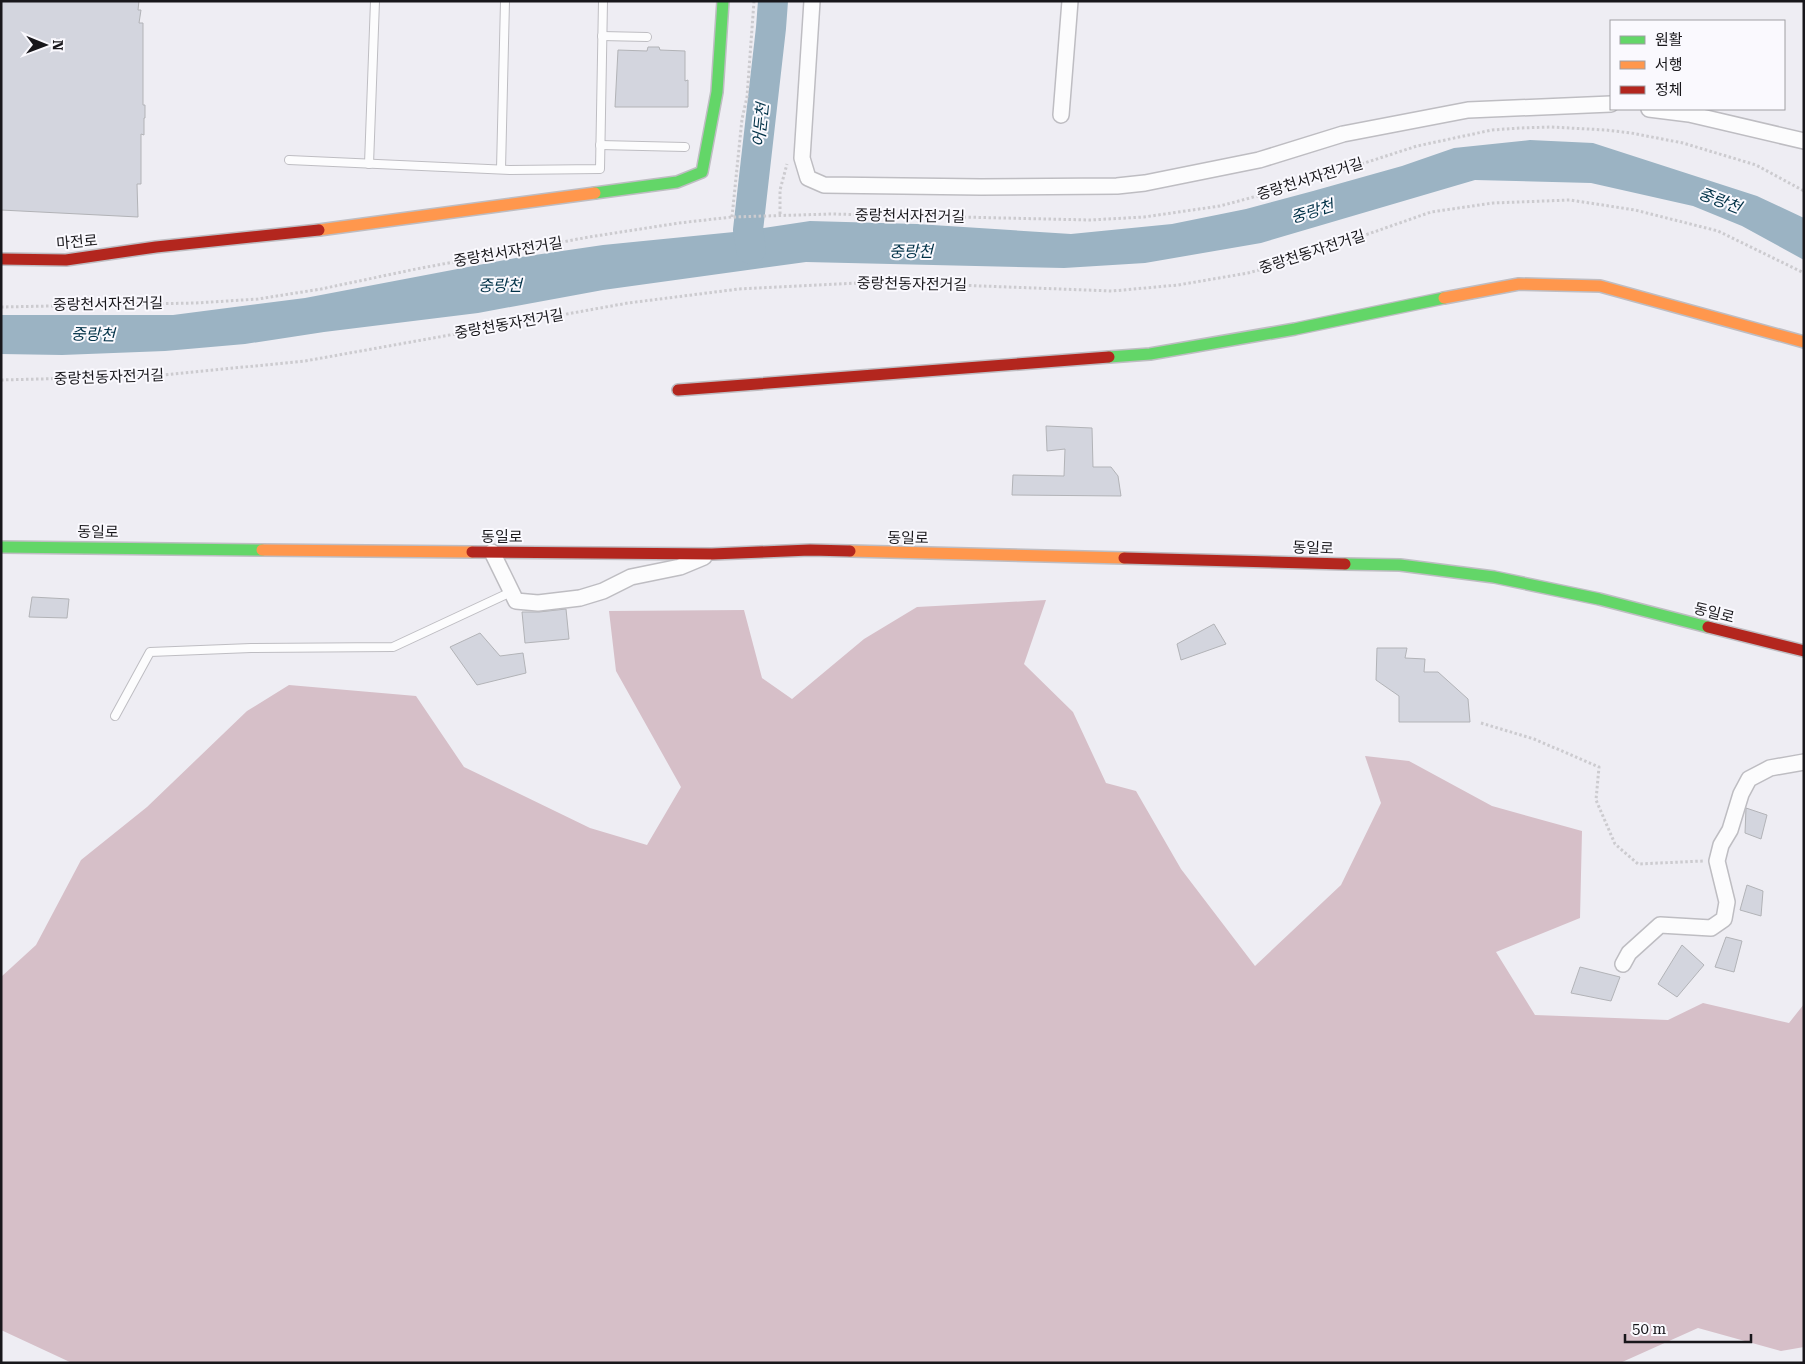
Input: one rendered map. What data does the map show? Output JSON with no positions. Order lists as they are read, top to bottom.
{
  "streets": {
    "street": ["마전로", "동일로"],
    "path": ["중랑천서자전거길", "중랑천동자전거길"]
  },
  "water": ["어둔천", "중랑천"],
  "legend": ["원활", "서행", "정체"],
  "scale_bar": "50 m",
  "north": "right"
}
